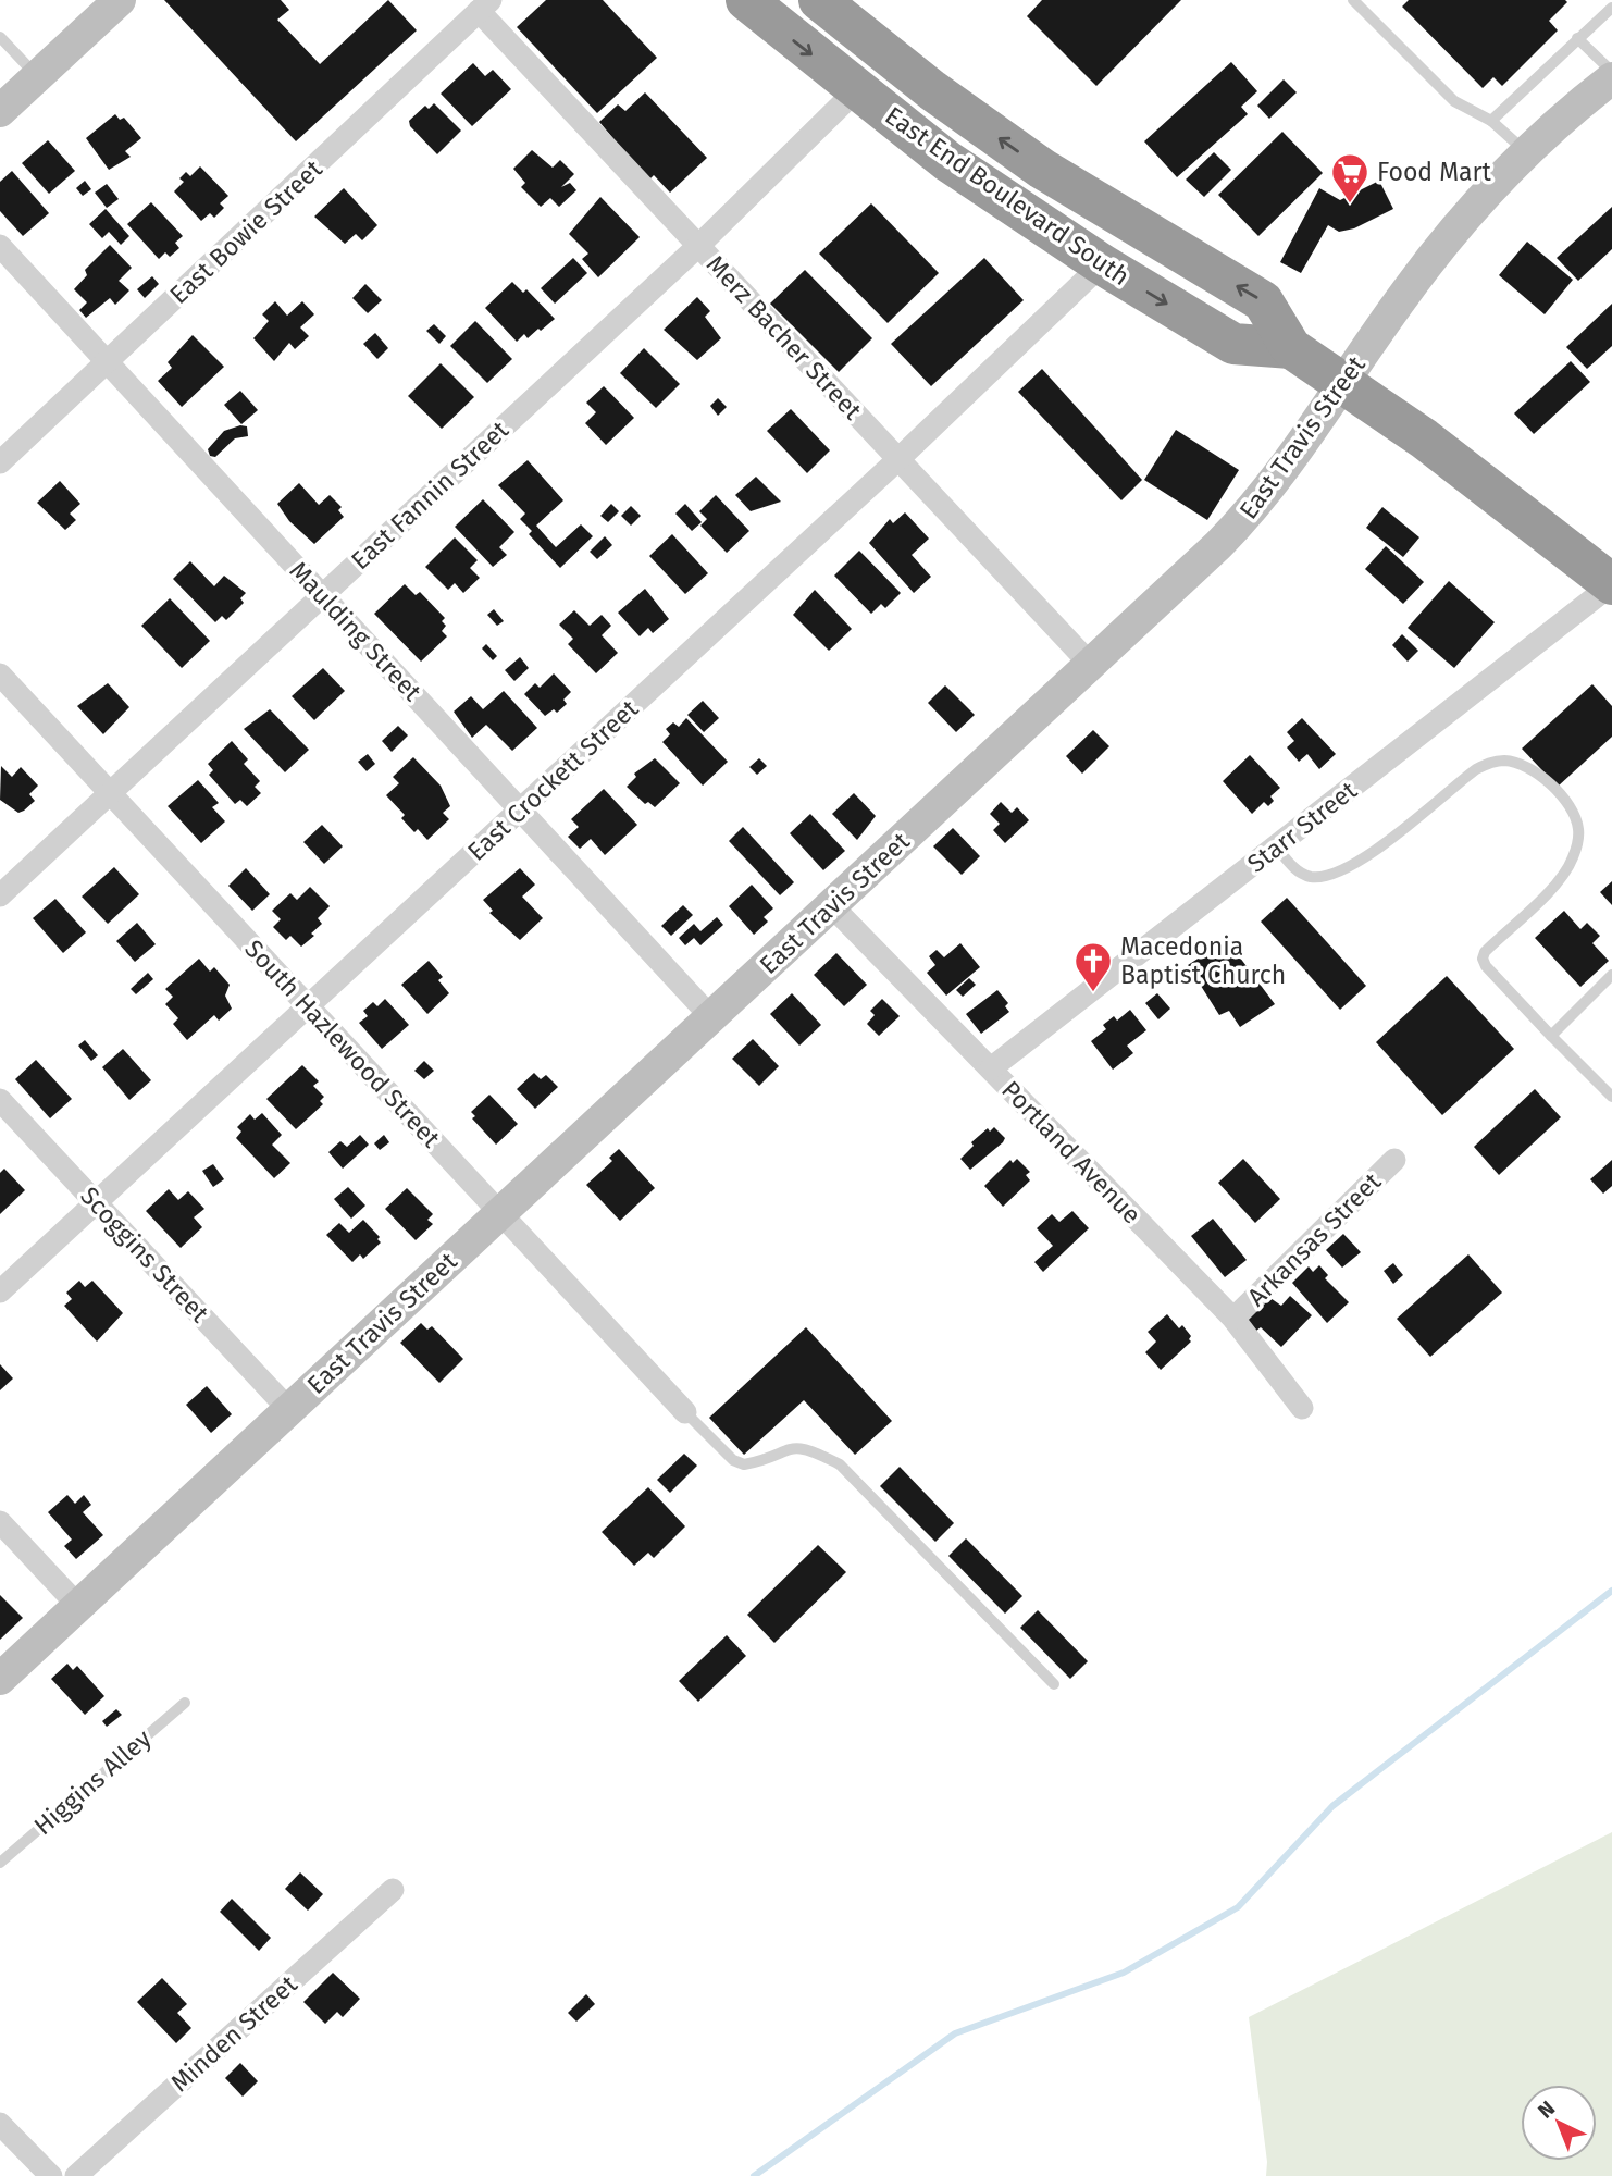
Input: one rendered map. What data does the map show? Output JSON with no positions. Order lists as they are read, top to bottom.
{
  "streets": {
    "highway": ["East End Boulevard South"],
    "street": [
      "East Bowie Street",
      "Merz Bacher Street",
      "East Travis Street",
      "East Fannin Street",
      "Maulding Street",
      "East Crockett Street",
      "Starr Street",
      "South Hazlewood Street",
      "Portland Avenue",
      "Arkansas Street",
      "Scoggins Street",
      "Minden Street"
    ],
    "lane": ["Higgins Alley"]
  },
  "crossings": [
    ["East End Boulevard South", "East Travis Street"],
    ["East End Boulevard South", "East Fannin Street"],
    ["East End Boulevard South", "East Crockett Street"],
    ["East End Boulevard South", "Starr Street"],
    ["East Bowie Street", "Merz Bacher Street"],
    ["East Bowie Street", "Maulding Street"],
    ["Merz Bacher Street", "East Travis Street"],
    ["Merz Bacher Street", "East Fannin Street"],
    ["Merz Bacher Street", "East Crockett Street"],
    ["East Travis Street", "Maulding Street"],
    ["East Travis Street", "South Hazlewood Street"],
    ["East Travis Street", "Portland Avenue"],
    ["East Travis Street", "Scoggins Street"],
    ["East Fannin Street", "Maulding Street"],
    ["East Fannin Street", "South Hazlewood Street"],
    ["Maulding Street", "East Crockett Street"],
    ["East Crockett Street", "South Hazlewood Street"],
    ["East Crockett Street", "Scoggins Street"],
    ["Starr Street", "Portland Avenue"],
    ["Portland Avenue", "Arkansas Street"]
  ],
  "places": {
    "supermarket": ["Food Mart"],
    "church": ["Macedonia Baptist Church"]
  },
  "north": "top left"
}
